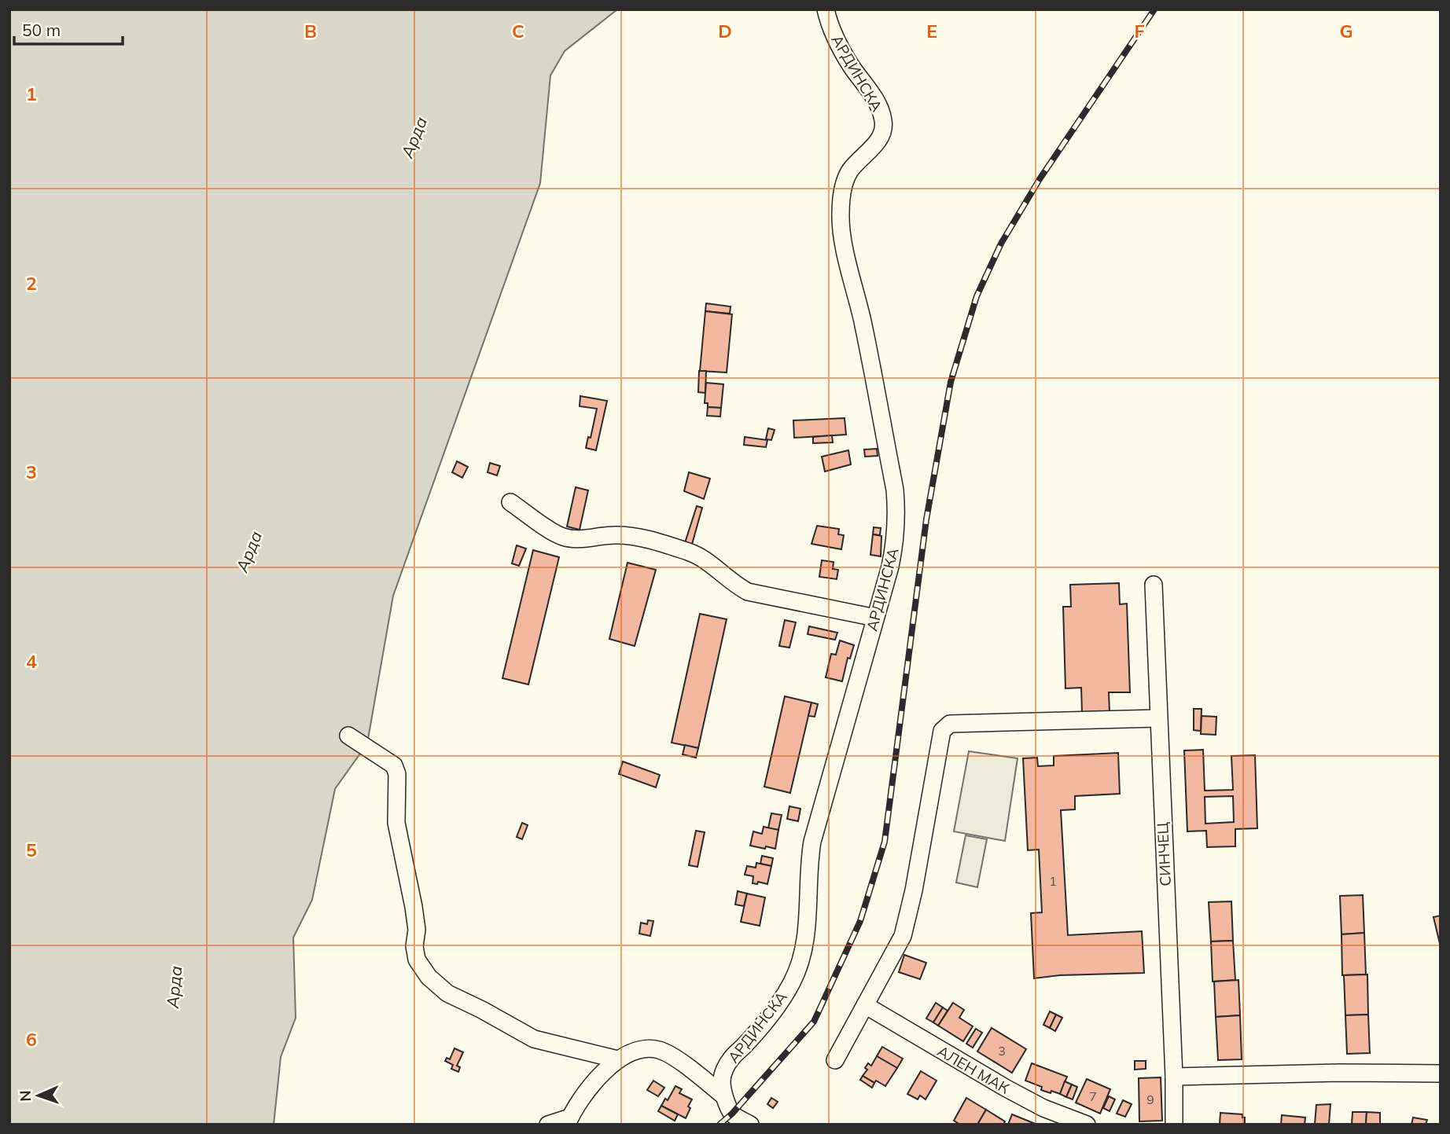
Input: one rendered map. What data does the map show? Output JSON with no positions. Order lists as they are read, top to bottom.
{
  "streets": {
    "street": ["АРДИНСКА", "СИНЧЕЦ", "АЛЕН МАК"]
  },
  "water": ["Арда"],
  "house_numbers": [
    "1",
    "3",
    "7",
    "9"
  ],
  "scale_bar": "50 m",
  "north": "left",
  "grid": {
    "columns": [
      "B",
      "C",
      "D",
      "E",
      "F",
      "G"
    ],
    "rows": [
      "1",
      "2",
      "3",
      "4",
      "5",
      "6"
    ]
  }
}
